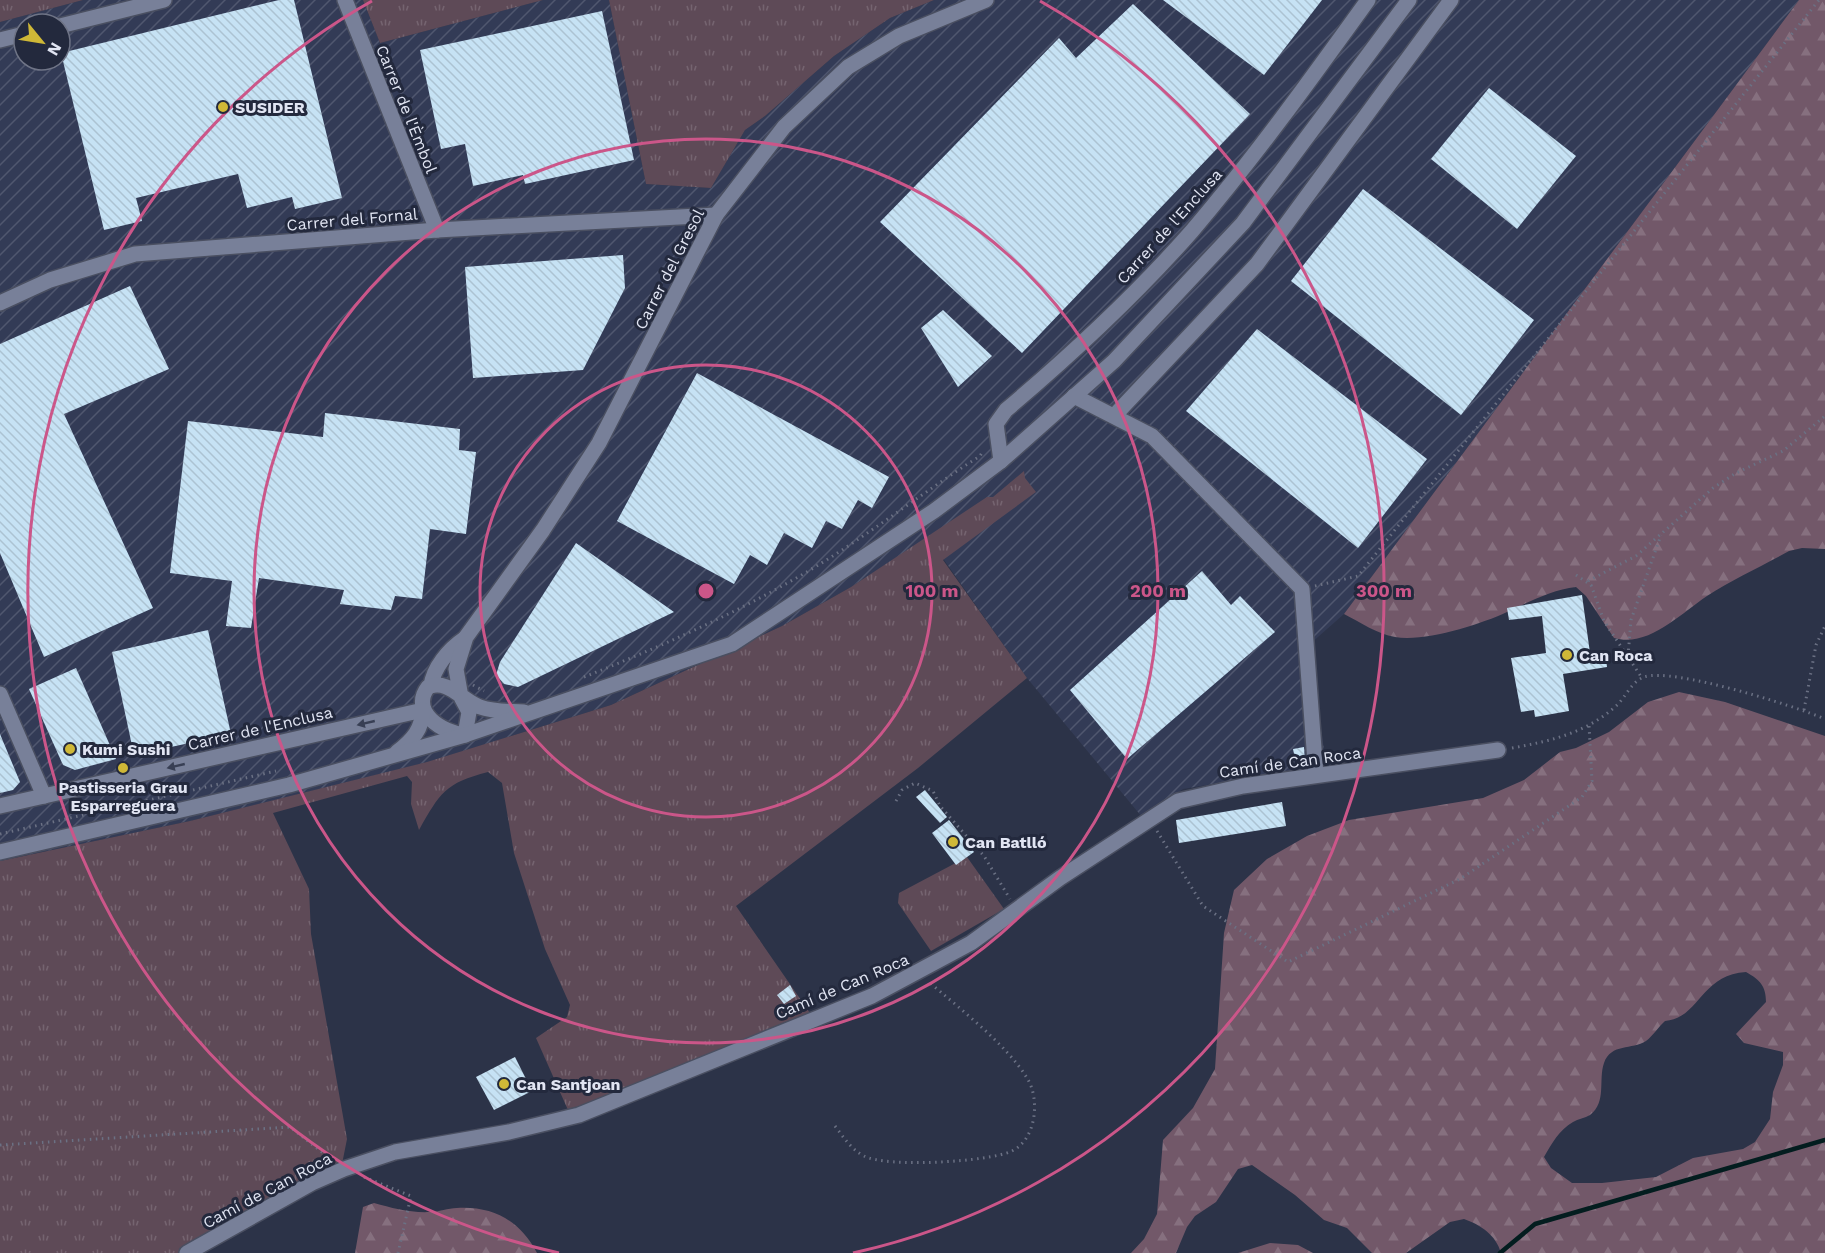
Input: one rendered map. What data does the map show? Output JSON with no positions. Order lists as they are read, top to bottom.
{
  "streets": {
    "street": [
      "Carrer de l'Èmbol",
      "Carrer del Fornal",
      "Carrer de l'Enclusa",
      "Carrer del Gresol",
      "Camí de Can Roca"
    ]
  },
  "crossings": [
    ["Carrer de l'Èmbol", "Carrer del Fornal"],
    ["Carrer del Fornal", "Carrer del Gresol"]
  ],
  "places": [
    "SUSIDER",
    "Can Roca",
    "Kumi Sushi",
    "Pastisseria Grau Esparreguera",
    "Can Batlló",
    "Can Santjoan"
  ],
  "north": "bottom right",
  "rings": ["100 m", "200 m", "300 m"]
}
